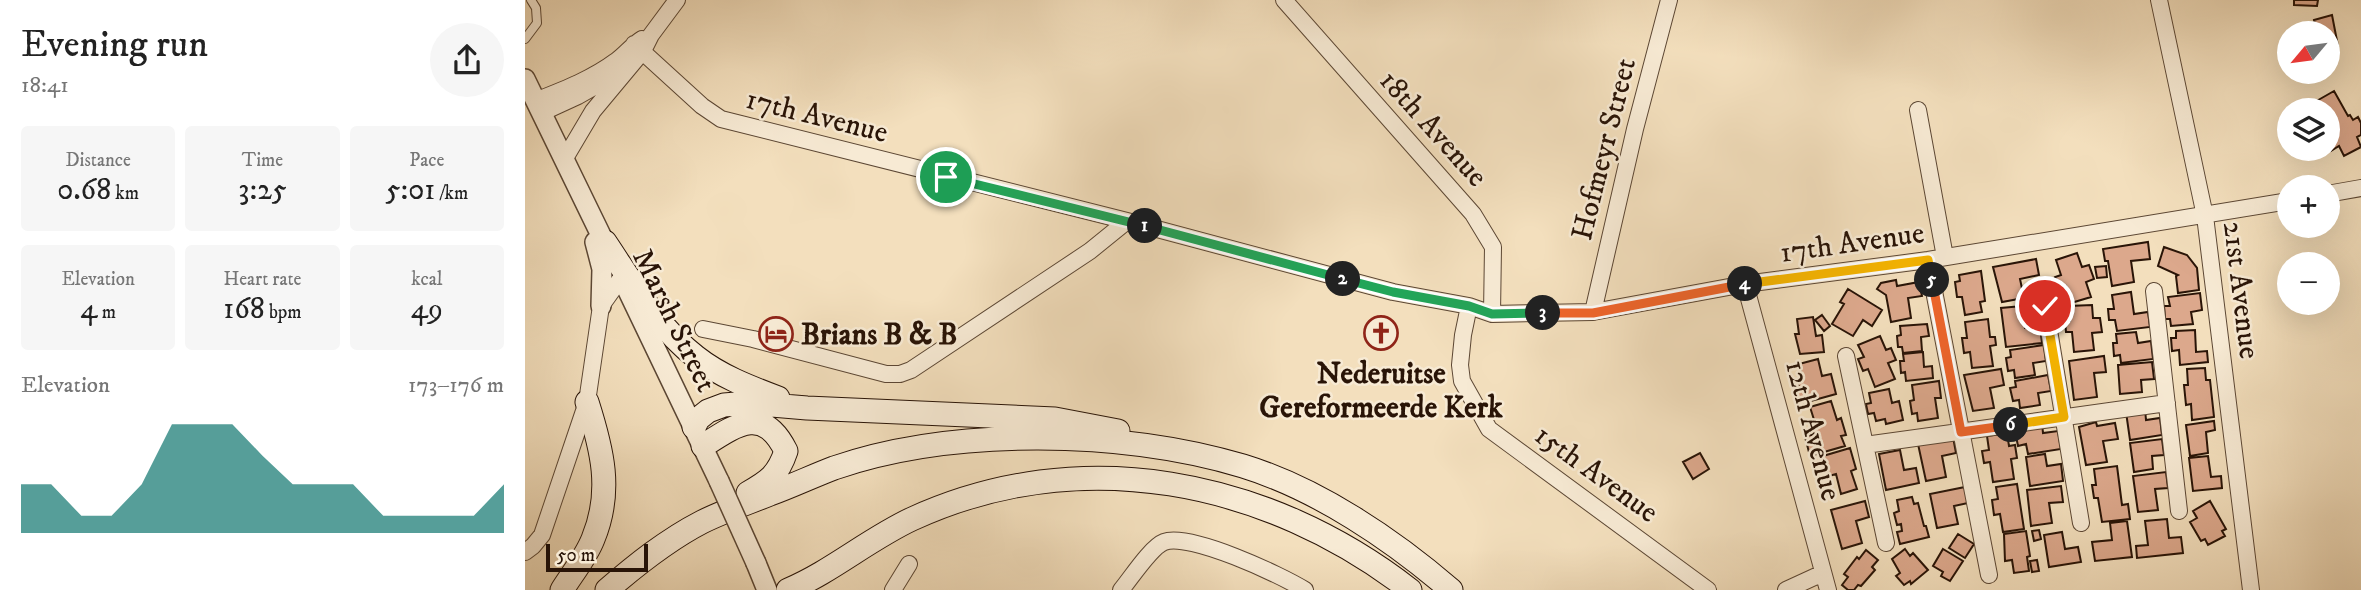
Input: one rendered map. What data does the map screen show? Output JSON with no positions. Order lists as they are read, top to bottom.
{
  "streets": {
    "street": [
      "17th Avenue",
      "18th Avenue",
      "Hofmeyr Street",
      "21st Avenue",
      "Marsh Street",
      "12th Avenue",
      "15th Avenue"
    ]
  },
  "crossings": [
    ["17th Avenue", "18th Avenue"],
    ["17th Avenue", "Hofmeyr Street"],
    ["17th Avenue", "21st Avenue"],
    ["17th Avenue", "12th Avenue"],
    ["17th Avenue", "15th Avenue"]
  ],
  "places": {
    "church": ["Nederuitse Gereformeerde Kerk"],
    "hotel": ["Brians B & B"]
  },
  "scale_bar": "50 m",
  "north": "bottom left",
  "page": {
    "heading": ["Evening run", "18:41"],
    "map_buttons": ["+", "−"],
    "stats": [
      ["Distance", "0.68 km"],
      ["Time", "3:25"],
      ["Pace", "5:01 /km"],
      ["Elevation", "4 m"],
      ["Heart rate", "168 bpm"],
      ["kcal", "49"]
    ],
    "pins": [
      "1",
      "2",
      "5",
      "4",
      "3",
      "6"
    ],
    "chart": ["Elevation", "173–176 m"],
    "scale": "50 m"
  }
}
